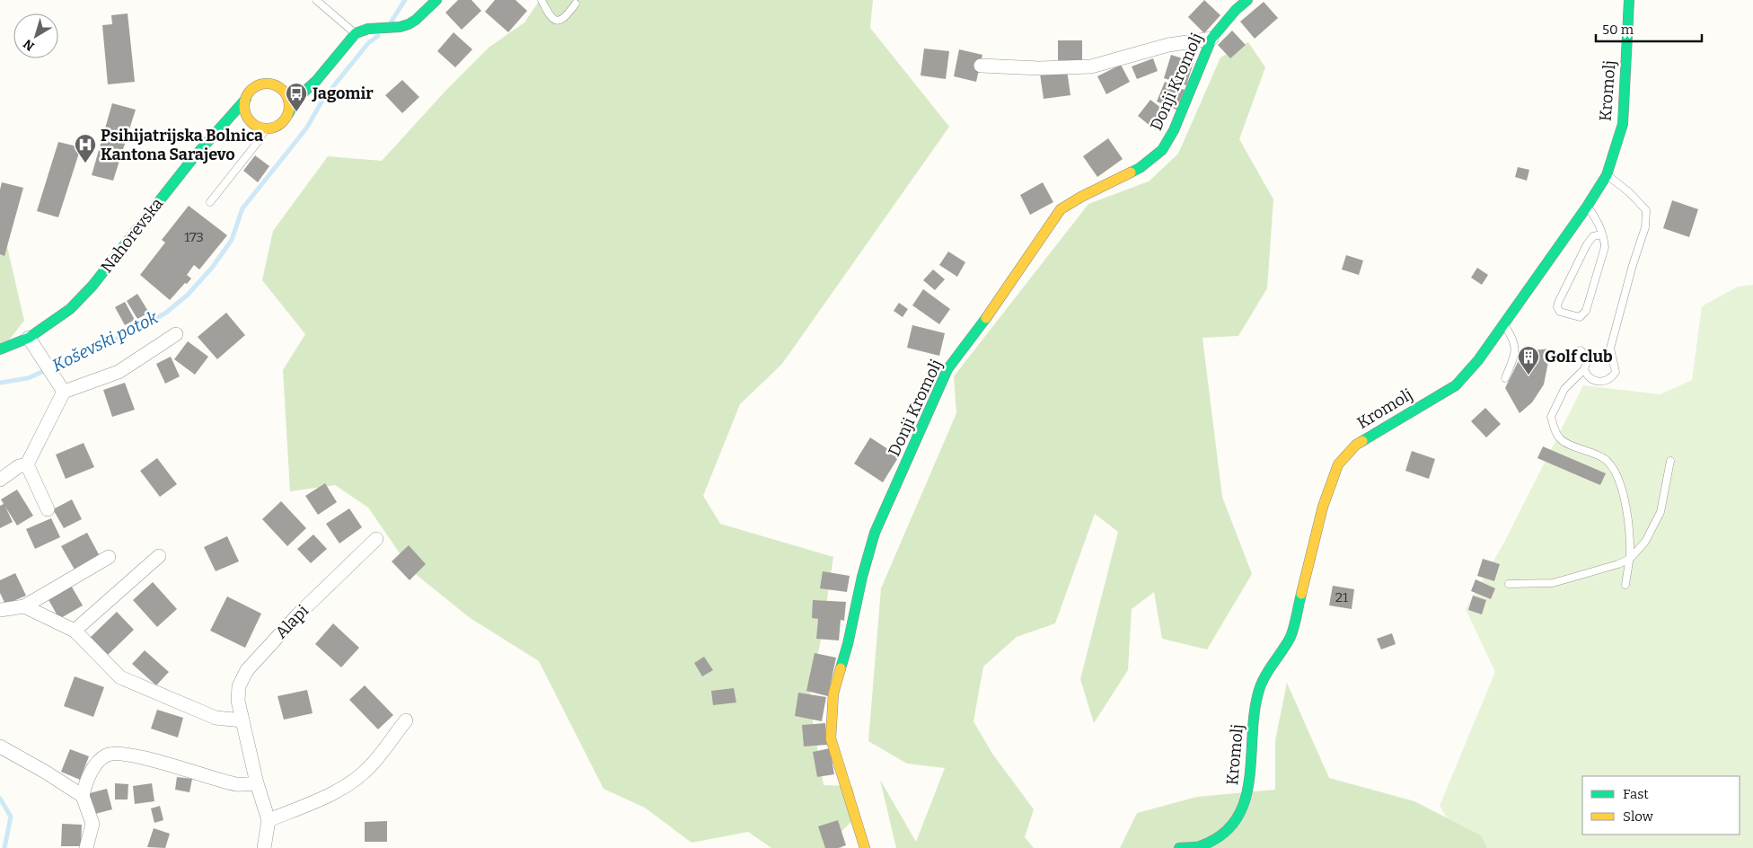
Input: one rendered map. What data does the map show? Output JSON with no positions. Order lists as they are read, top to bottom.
{
  "streets": {
    "street": [
      "Donji Kromolj",
      "Kromolj",
      "Nahorevska",
      "Alapi"
    ]
  },
  "water": ["Koševski potok"],
  "places": {
    "bus stop": ["Jagomir"],
    "hospital": ["Psihijatrijska Bolnica Kantona Sarajevo"],
    "building": ["Golf club"]
  },
  "house_numbers": ["173", "21"],
  "legend": ["Fast", "Slow"],
  "scale_bar": "50 m",
  "north": "bottom left"
}
